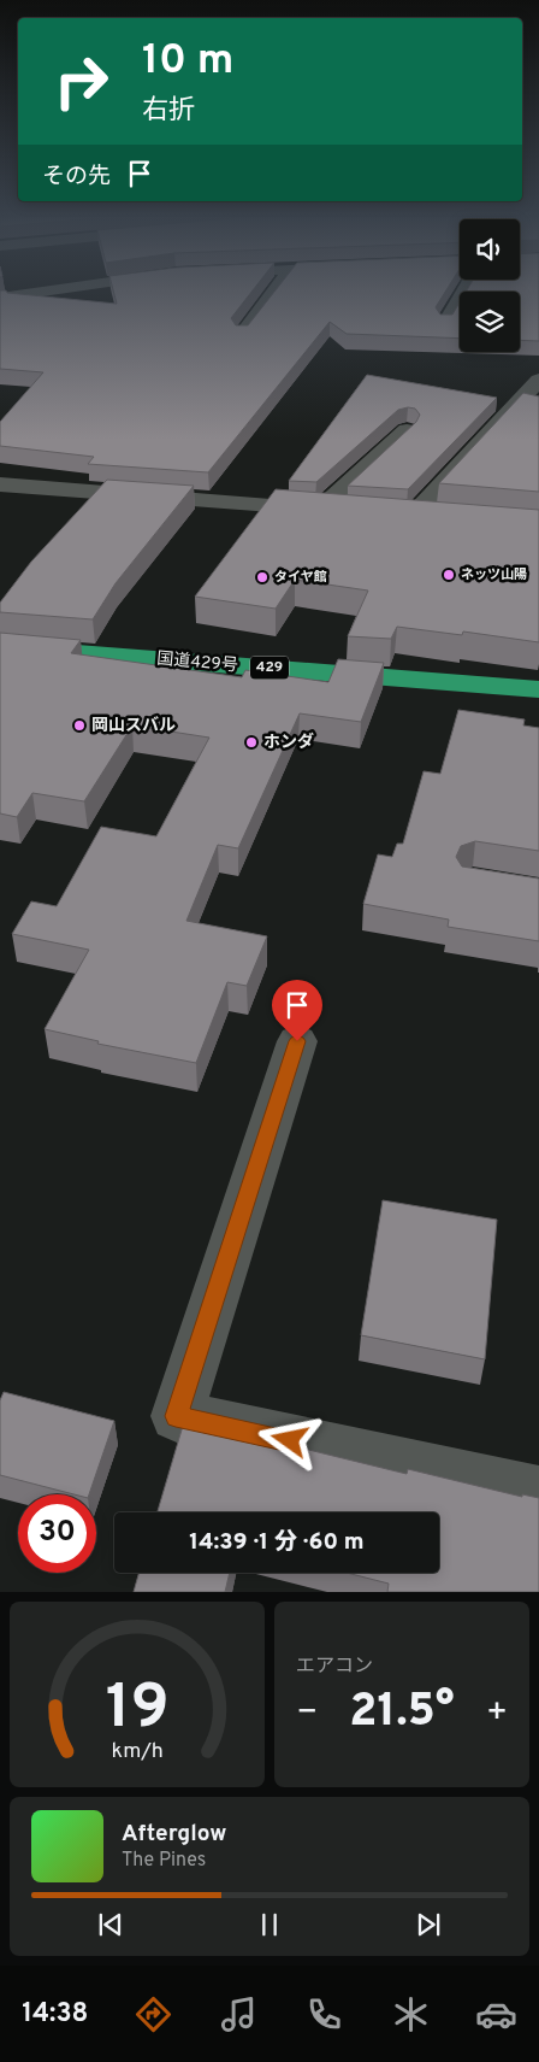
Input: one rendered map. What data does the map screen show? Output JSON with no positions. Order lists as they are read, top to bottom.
{
  "streets": {
    "highway": ["国道429号", "429"]
  },
  "places": [
    "ネッツ山陽",
    "タイヤ館",
    "岡山スバル",
    "ホンダ"
  ],
  "page": {
    "turn": ["10 m", "右折"],
    "then": "その先",
    "limit": "30",
    "trip": "14:39 · 1 分 · 60 m",
    "tile": "エアコン",
    "heat": ["−", "21.5°", "+"],
    "song": ["Afterglow", "The Pines"],
    "tabs": "14:38",
    "gauge": ["19", "km/h"]
  }
}
